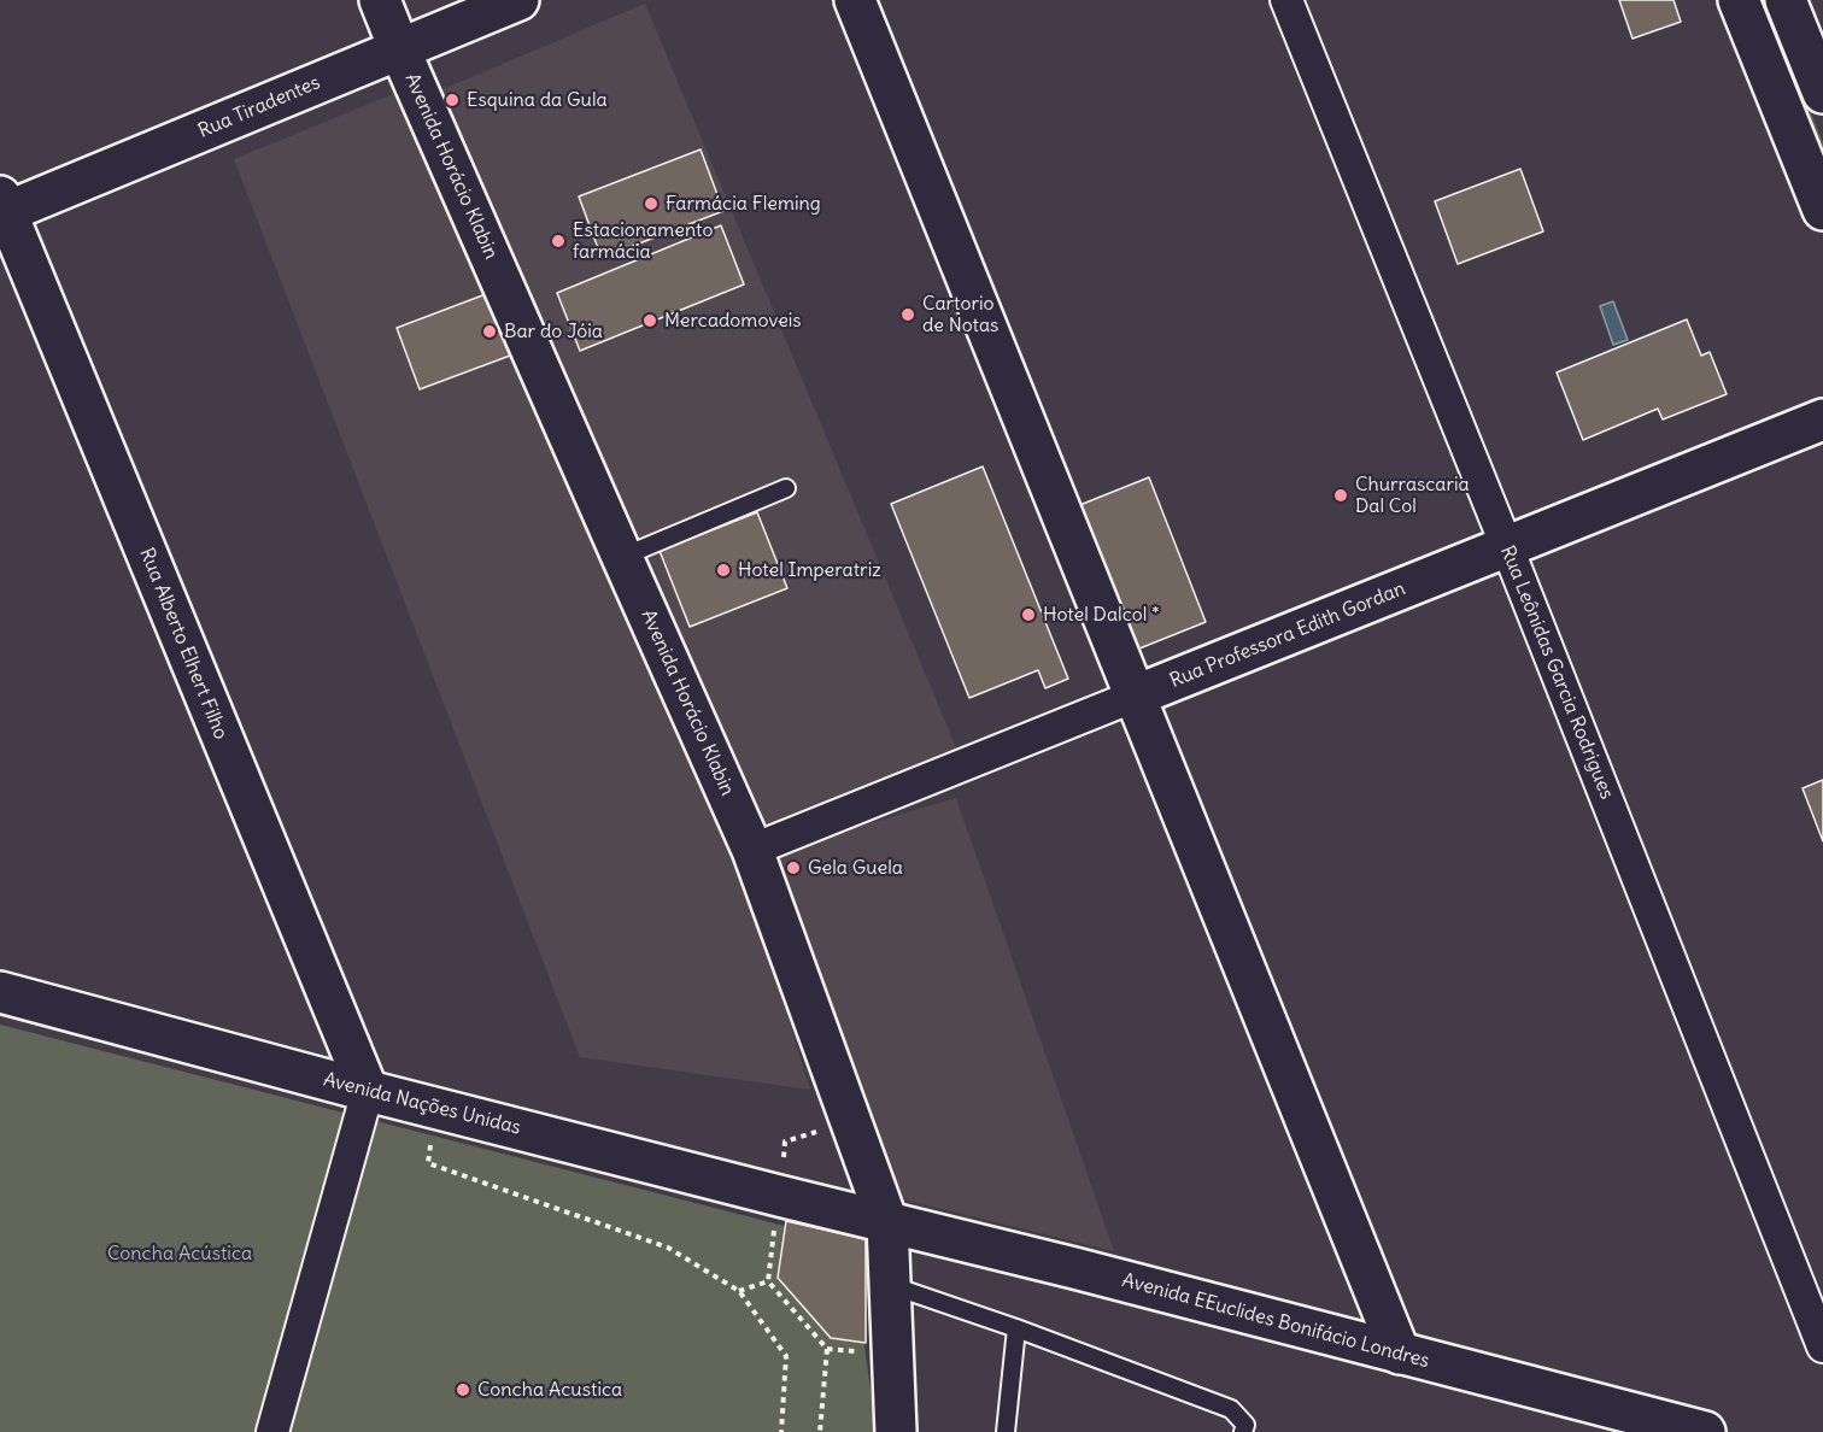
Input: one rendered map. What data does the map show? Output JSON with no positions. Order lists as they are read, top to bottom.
{
  "streets": {
    "street": [
      "Rua Tiradentes",
      "Avenida Horácio Klabin",
      "Rua Professora Edith Gordan",
      "Rua Alberto Elhert Filho",
      "Rua Leônidas Garcia Rodrigues",
      "Avenida Nações Unidas",
      "Avenida EEuclides Bonifácio Londres"
    ]
  },
  "crossings": [
    ["Rua Tiradentes", "Avenida Horácio Klabin"],
    ["Rua Tiradentes", "Rua Alberto Elhert Filho"],
    ["Avenida Horácio Klabin", "Rua Professora Edith Gordan"],
    ["Avenida Horácio Klabin", "Avenida EEuclides Bonifácio Londres"],
    ["Rua Professora Edith Gordan", "Rua Leônidas Garcia Rodrigues"],
    ["Rua Alberto Elhert Filho", "Avenida Nações Unidas"],
    ["Avenida Nações Unidas", "Avenida EEuclides Bonifácio Londres"]
  ],
  "parks": ["Concha Acústica"],
  "places": [
    "Esquina da Gula",
    "Farmácia Fleming",
    "Estacionamento farmácia",
    "Cartorio de Notas",
    "Mercadomoveis",
    "Bar do Jóia",
    "Churrascaria Dal Col",
    "Hotel Imperatriz",
    "Hotel Dalcol *",
    "Gela Guela",
    "Concha Acustica"
  ]
}
